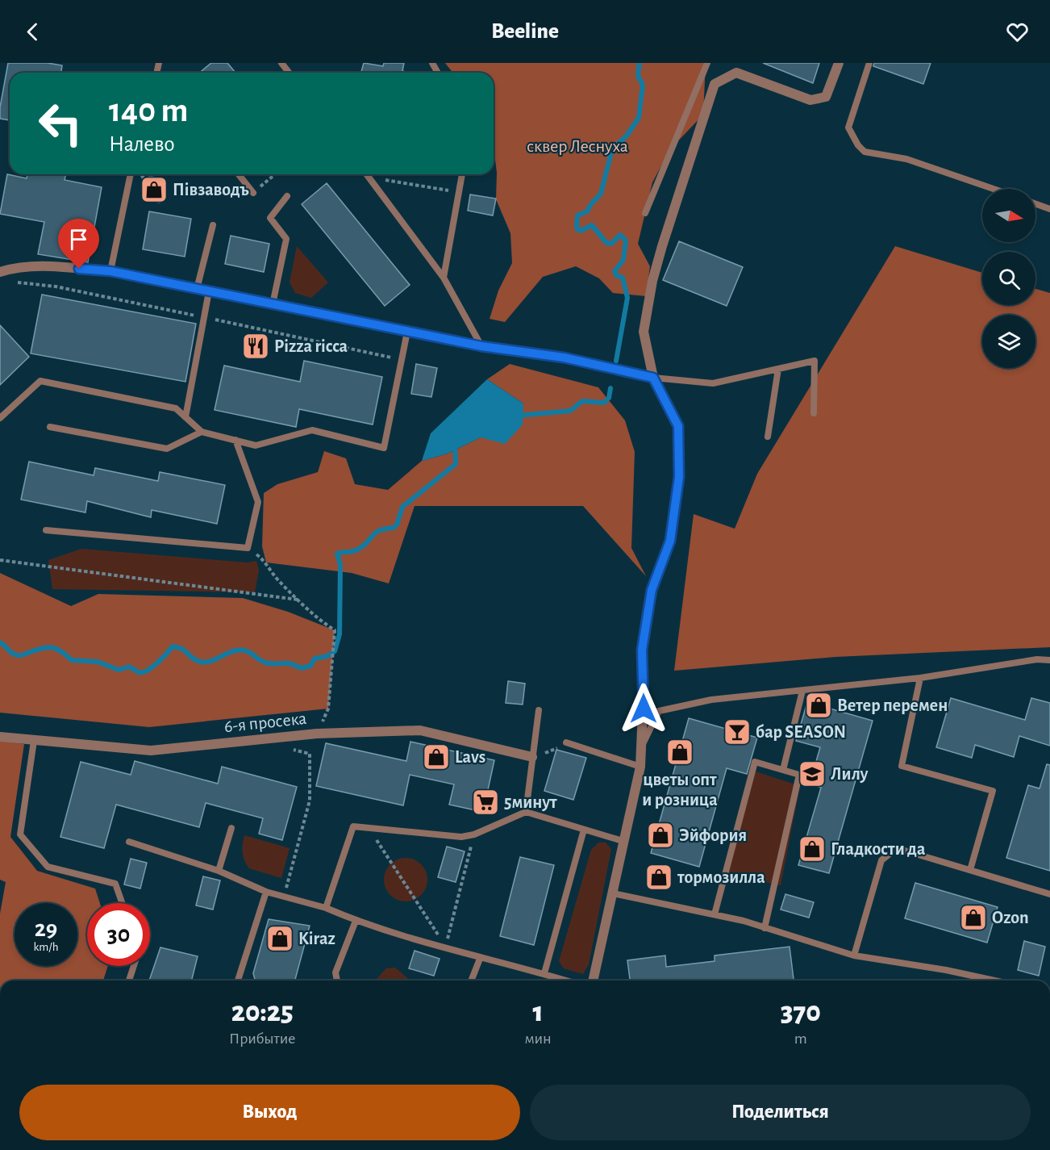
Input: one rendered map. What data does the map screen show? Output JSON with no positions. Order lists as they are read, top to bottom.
{
  "streets": {
    "street": ["6-я просека"]
  },
  "parks": ["сквер Леснуха"],
  "places": {
    "shop": [
      "Пiвзаводъ",
      "Ветер перемен",
      "цветы опт и розница",
      "Lavs",
      "Эйфория",
      "Гладкости да",
      "тормозилла",
      "Ozon",
      "Kiraz"
    ],
    "restaurant": ["Pizza ricca"],
    "bar": ["бар SEASON"],
    "school or university": ["Лилу"],
    "supermarket": ["5минут"]
  },
  "north": "right",
  "page": {
    "header": "Beeline",
    "turn": ["140 m", "Налево"],
    "speed": "29 km/h",
    "limit": "30",
    "eta": [
      "20:25",
      "Прибытие",
      "1",
      "мин",
      "370",
      "m"
    ],
    "buttons": ["Выход", "Поделиться"]
  }
}
